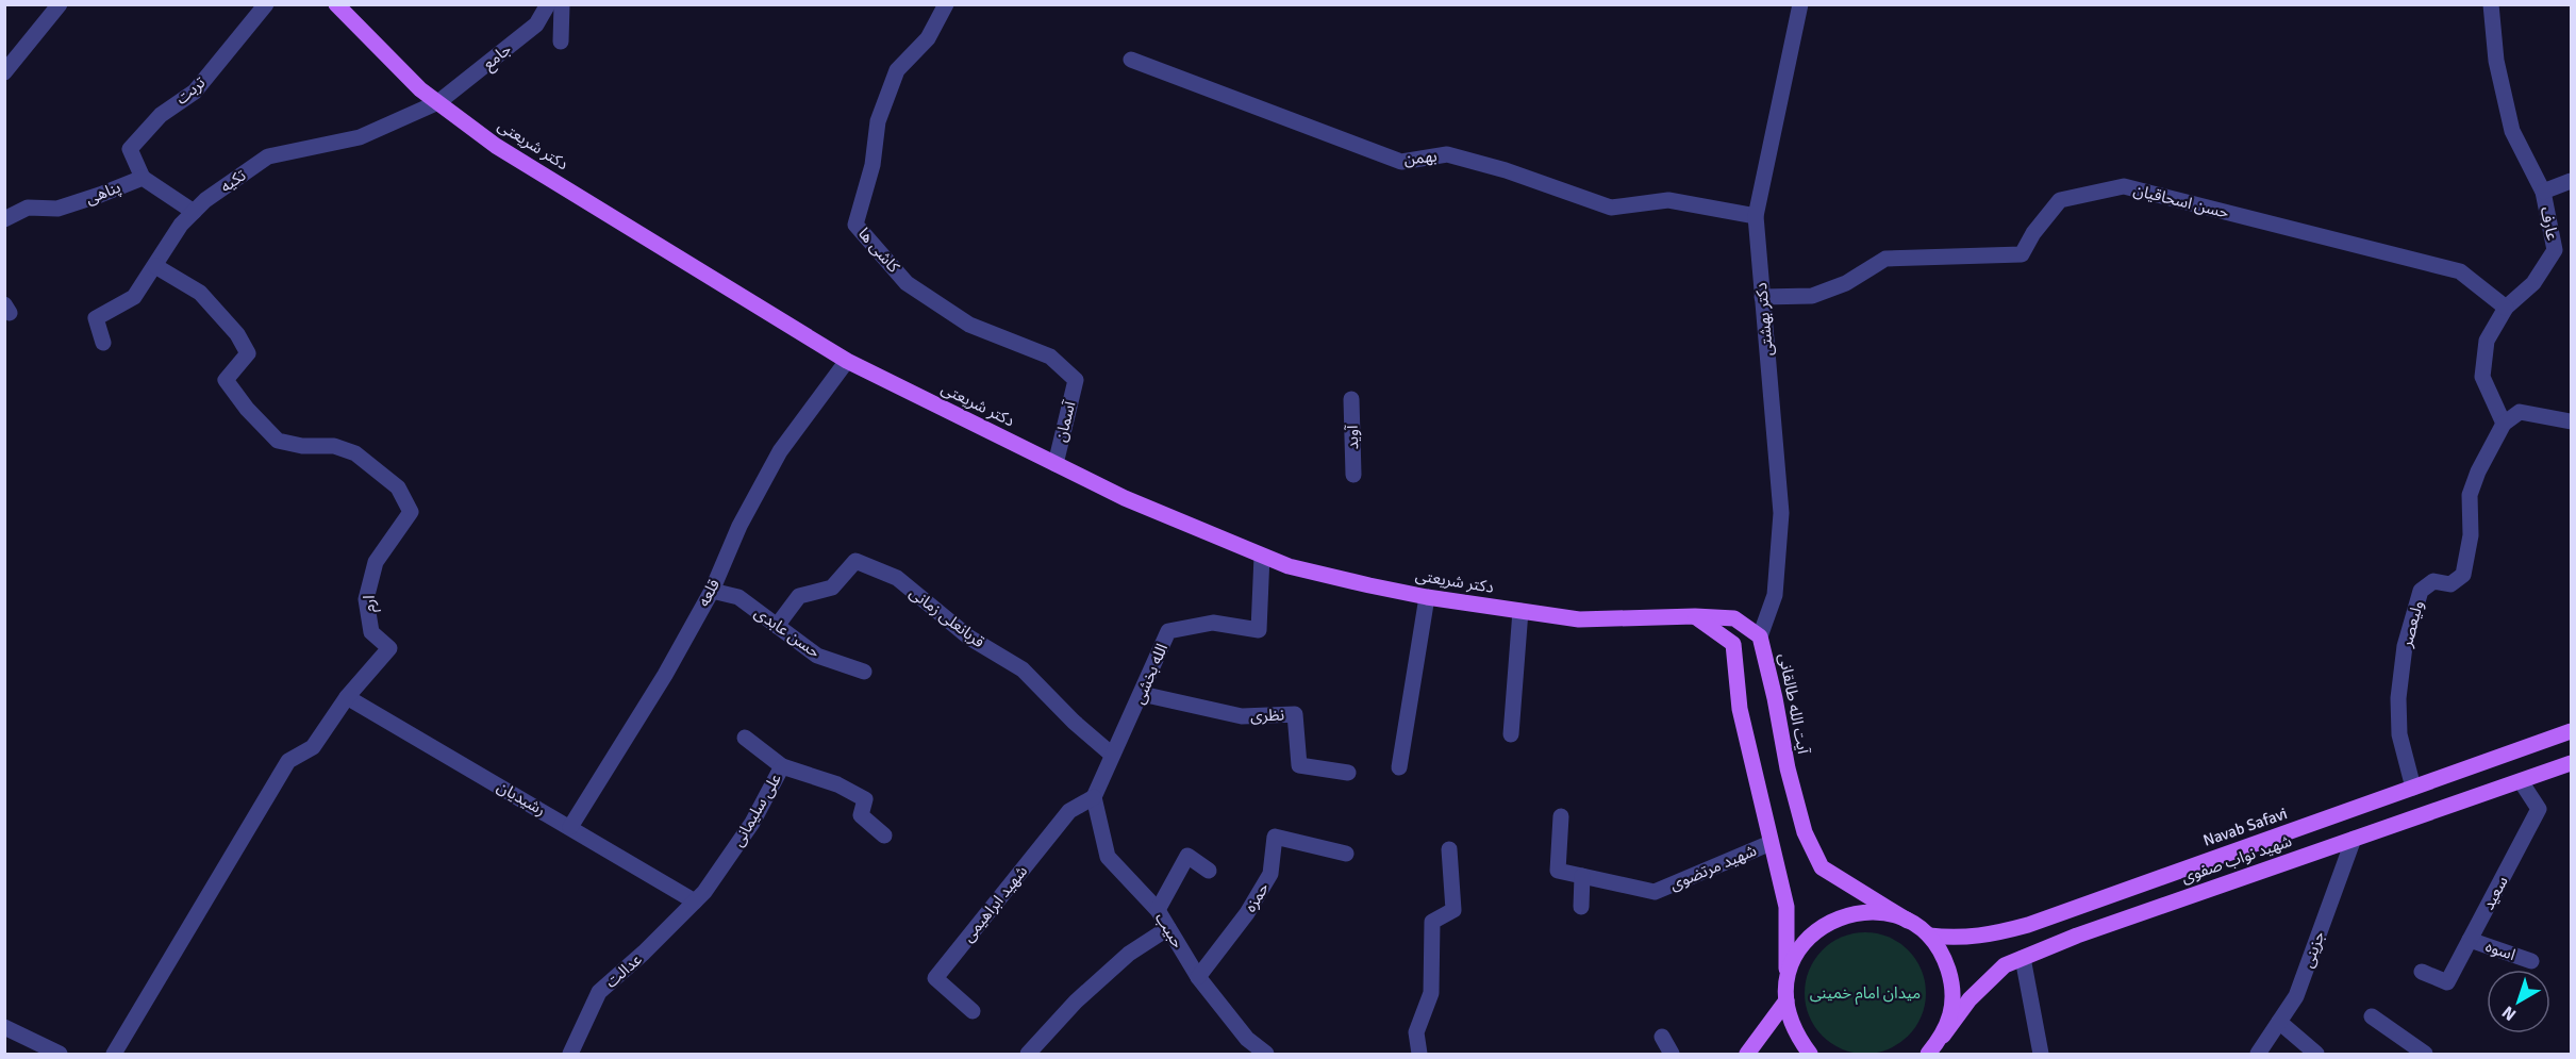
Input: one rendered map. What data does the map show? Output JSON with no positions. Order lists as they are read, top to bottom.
{
  "streets": {
    "main road": [
      "دکتر شریعتی",
      "آیت الله طالقانی",
      "Navab Safavi",
      "شهید نواب صفوی"
    ],
    "street": [
      "جامع",
      "تربت",
      "بهمن",
      "تکیه",
      "پناهی",
      "حسن اسحاقیان",
      "عارف",
      "کاشی ها",
      "دکتر بهشتی",
      "آسمان",
      "آوید",
      "قلعه",
      "ارم",
      "قربانعلی زمانی",
      "ولیعصر",
      "حسن عابدی",
      "الله بخشی",
      "نظری",
      "رشیدیان",
      "علی سلیمانی",
      "شهید مرتضوی",
      "سعید",
      "حمزه",
      "شهید ابراهیمی",
      "حبیب",
      "جزینی",
      "اسوه",
      "عدالت"
    ]
  },
  "crossings": [
    ["جامع", "دکتر شریعتی"],
    ["جامع", "تکیه"],
    ["تربت", "پناهی"],
    ["دکتر شریعتی", "تکیه"],
    ["دکتر شریعتی", "آسمان"],
    ["دکتر شریعتی", "قلعه"],
    ["دکتر شریعتی", "الله بخشی"],
    ["دکتر شریعتی", "آیت الله طالقانی"],
    ["بهمن", "دکتر بهشتی"],
    ["تکیه", "پناهی"],
    ["تکیه", "ارم"],
    ["حسن اسحاقیان", "عارف"],
    ["حسن اسحاقیان", "دکتر بهشتی"],
    ["عارف", "ولیعصر"],
    ["کاشی ها", "آسمان"],
    ["دکتر بهشتی", "آیت الله طالقانی"],
    ["قلعه", "حسن عابدی"],
    ["قلعه", "رشیدیان"],
    ["ارم", "رشیدیان"],
    ["قربانعلی زمانی", "حسن عابدی"],
    ["قربانعلی زمانی", "الله بخشی"],
    ["ولیعصر", "Navab Safavi"],
    ["الله بخشی", "نظری"],
    ["الله بخشی", "شهید ابراهیمی"],
    ["الله بخشی", "حبیب"],
    ["آیت الله طالقانی", "Navab Safavi"],
    ["رشیدیان", "علی سلیمانی"],
    ["رشیدیان", "عدالت"],
    ["علی سلیمانی", "عدالت"],
    ["شهید نواب صفوی", "سعید"],
    ["شهید نواب صفوی", "جزینی"],
    ["سعید", "اسوه"],
    ["حمزه", "حبیب"],
    ["شهید ابراهیمی", "حبیب"]
  ],
  "parks": ["میدان امام خمینی"],
  "north": "bottom left"
}
